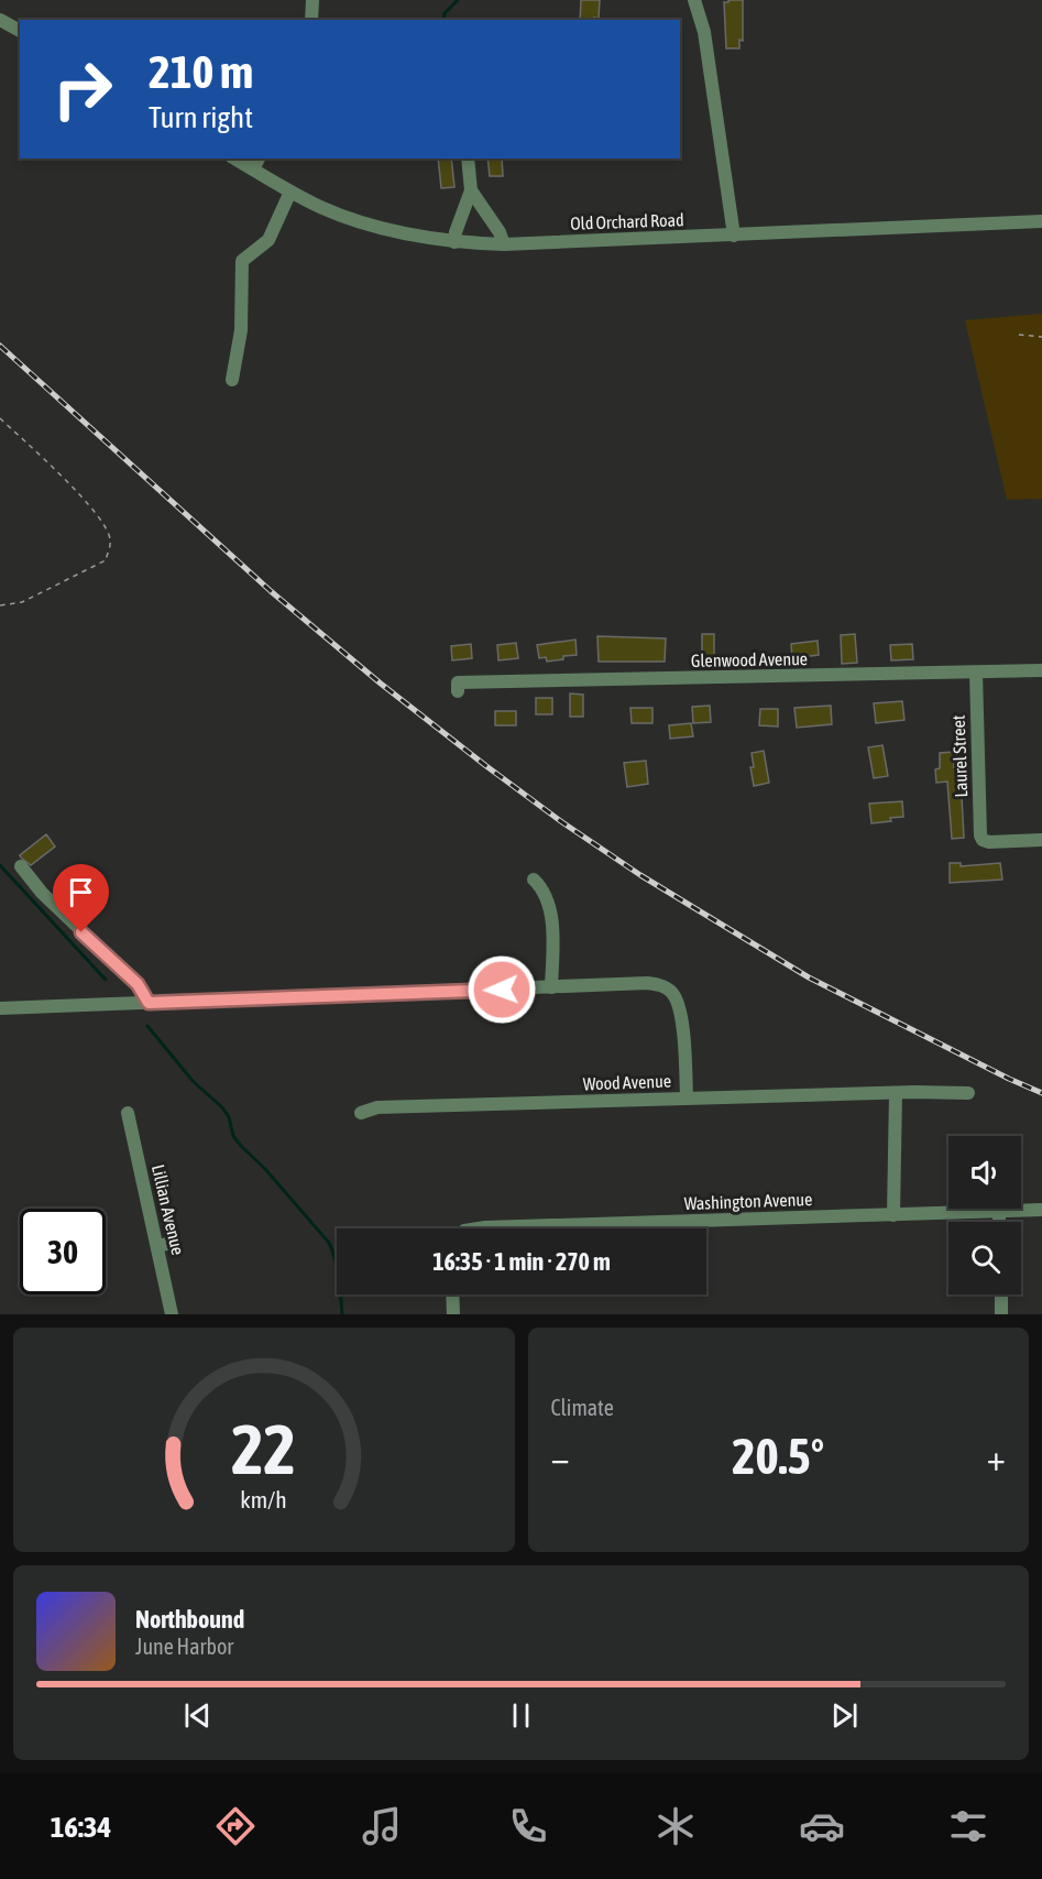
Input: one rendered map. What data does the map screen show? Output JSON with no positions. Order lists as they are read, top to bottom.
{
  "streets": {
    "street": [
      "Old Orchard Road",
      "Glenwood Avenue",
      "Laurel Street",
      "Wood Avenue",
      "Washington Avenue",
      "Lillian Avenue"
    ]
  },
  "crossings": [
    ["Glenwood Avenue", "Laurel Street"]
  ],
  "page": {
    "turn": ["210 m", "Turn right"],
    "limit": "30",
    "trip": "16:35 · 1 min · 270 m",
    "tile": "Climate",
    "heat": ["−", "20.5°", "+"],
    "song": ["Northbound", "June Harbor"],
    "tabs": "16:34",
    "gauge": ["22", "km/h"]
  }
}
